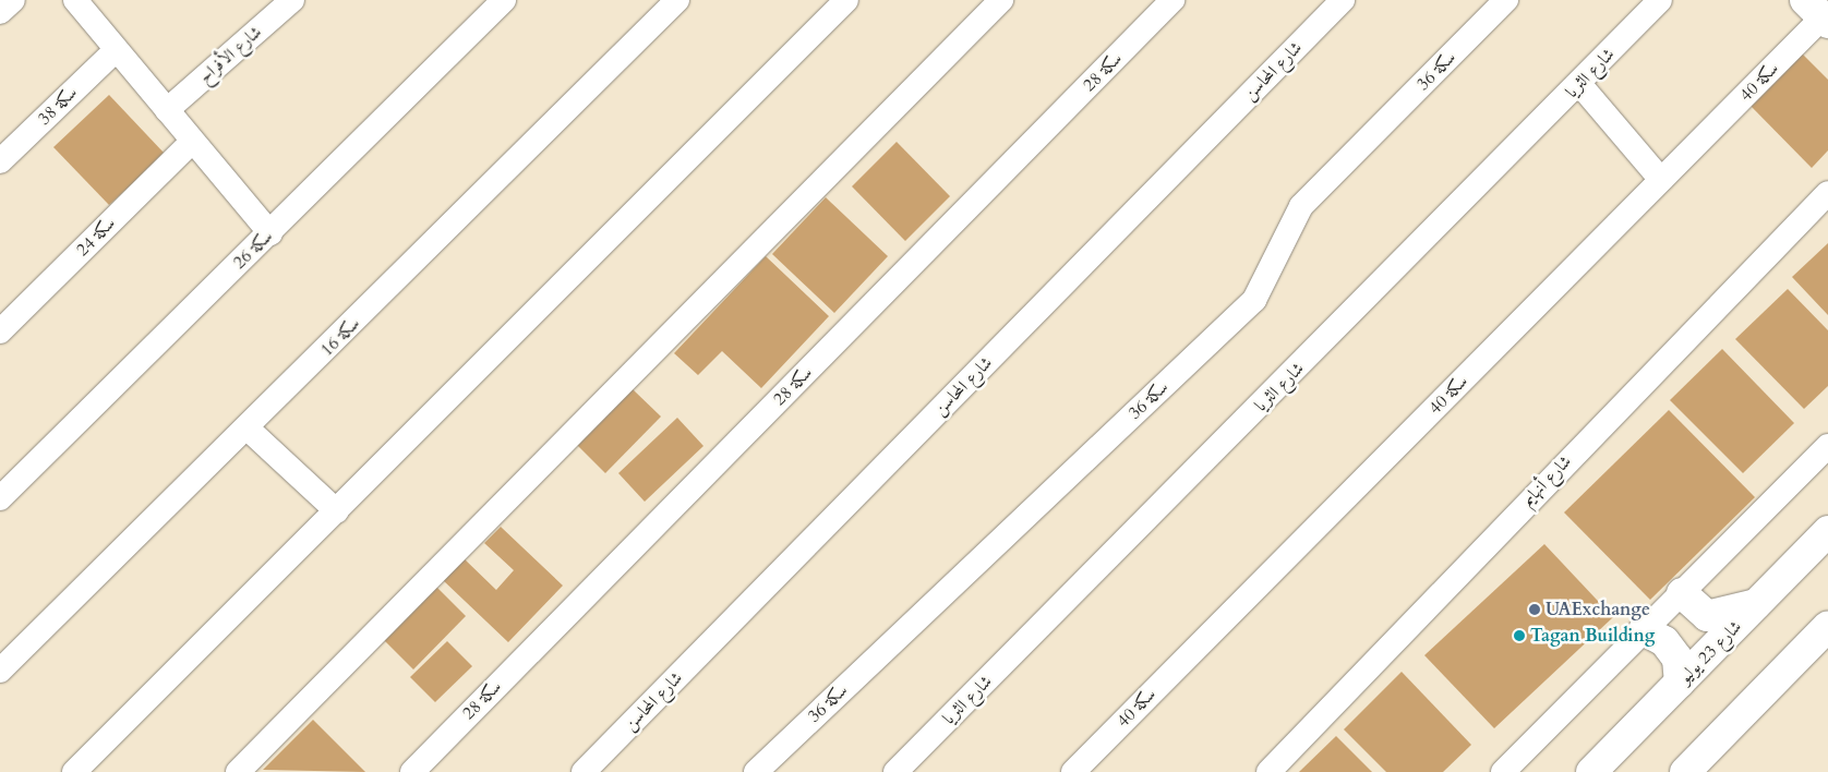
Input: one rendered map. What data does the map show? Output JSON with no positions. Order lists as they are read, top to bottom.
{
  "streets": {
    "main road": ["شارع 23 يوليو"],
    "street": [
      "شارع الأفراح",
      "شارع المحاسن",
      "سكة 36",
      "سكة 28",
      "شارع الثريا",
      "سكة 40",
      "سكة 38",
      "سكة 24",
      "سكة 26",
      "سكة 16",
      "شارع أنهايم"
    ]
  },
  "places": ["UAExchange", "Tagan Building"]
}
